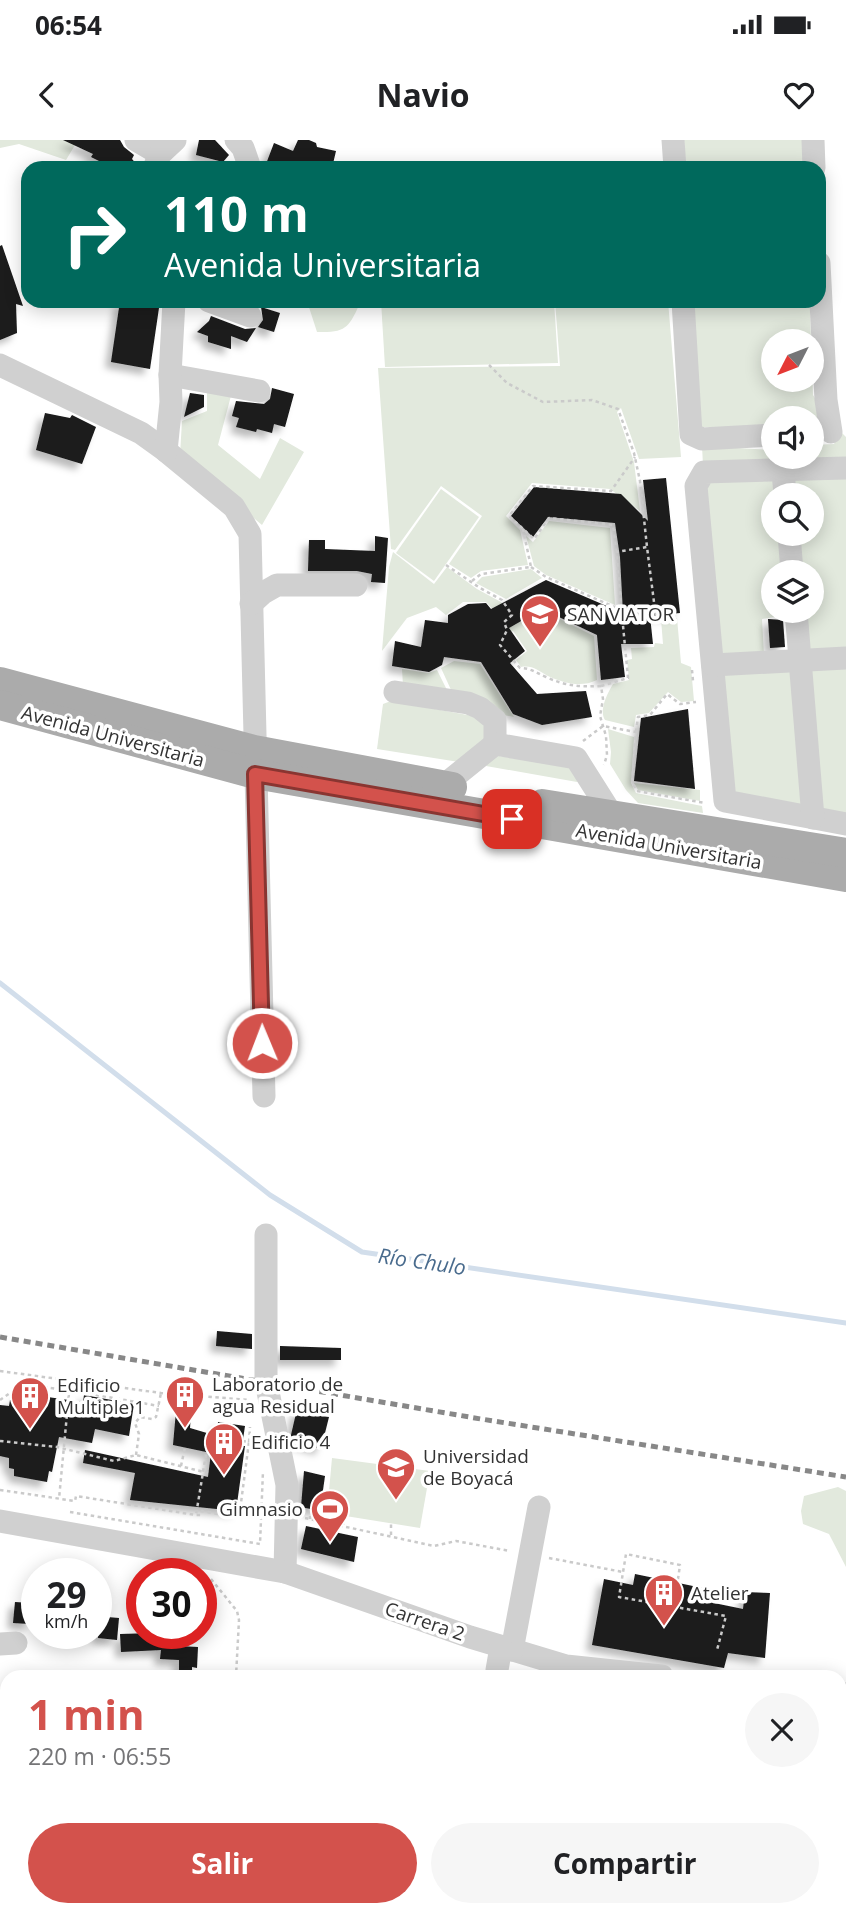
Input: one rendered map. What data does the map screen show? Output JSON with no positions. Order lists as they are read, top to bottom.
{
  "streets": {
    "main road": ["Avenida Universitaria"],
    "street": ["Carrera 2"]
  },
  "water": ["Río Chulo"],
  "places": {
    "school or university": ["SAN VIATOR", "Universidad de Boyacá"],
    "building": [
      "Laboratorio de agua Residual",
      "Edificio Multiple 1",
      "Edificio 4",
      "Atelier"
    ],
    "sports": ["Gimnasio"]
  },
  "north": "bottom left",
  "page": {
    "status": "06:54",
    "header": "Navio",
    "turn": ["110 m", "Avenida Universitaria"],
    "speed": "29 km/h",
    "limit": "30",
    "heading": ["1 min", "220 m · 06:55"],
    "buttons": ["Salir", "Compartir"]
  }
}
